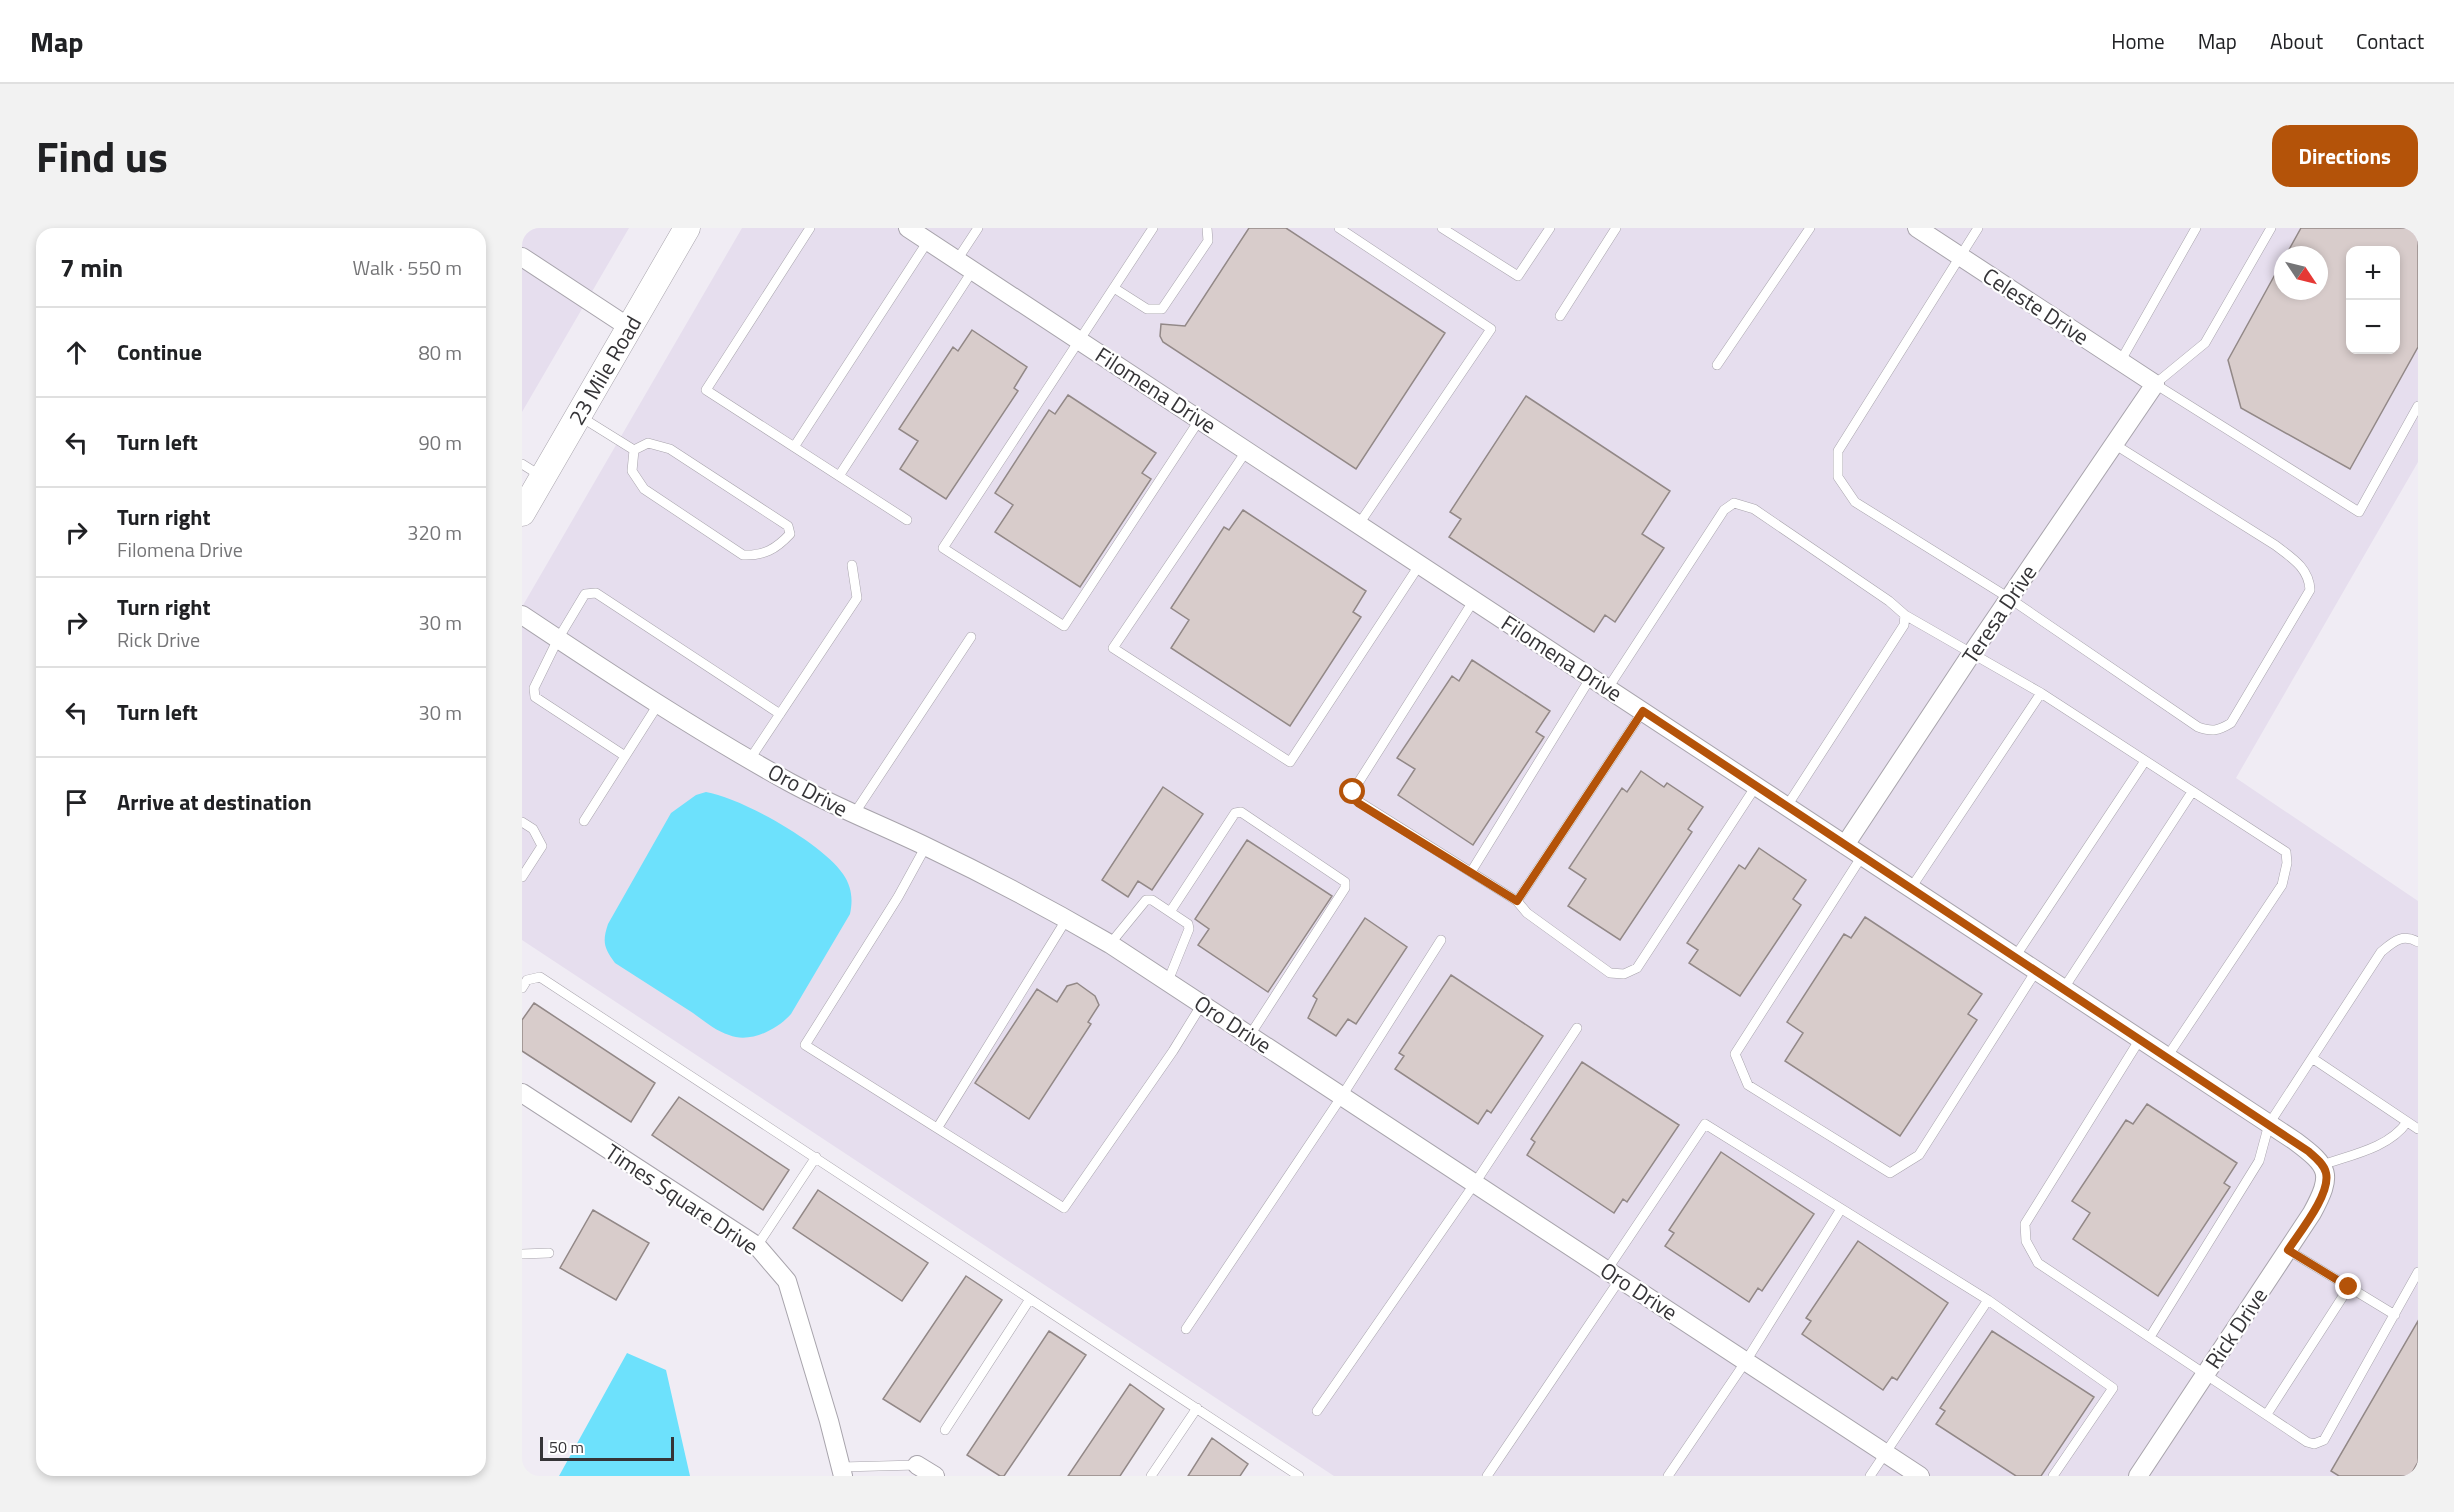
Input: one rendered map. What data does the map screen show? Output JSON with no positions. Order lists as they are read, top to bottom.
{
  "streets": {
    "main road": ["23 Mile Road"],
    "street": [
      "Celeste Drive",
      "Filomena Drive",
      "Teresa Drive",
      "Oro Drive",
      "Times Square Drive",
      "Rick Drive"
    ]
  },
  "crossings": [
    ["Celeste Drive", "Teresa Drive"],
    ["Filomena Drive", "Teresa Drive"],
    ["Filomena Drive", "Rick Drive"]
  ],
  "scale_bar": "50 m",
  "north": "bottom right",
  "page": {
    "header": "Map",
    "nav": [
      "Home",
      "Map",
      "About",
      "Contact"
    ],
    "title": "Find us",
    "buttons": "Directions",
    "heading": ["7 min", "Walk · 550 m"],
    "map_buttons": ["+", "−"],
    "list": [
      ["Continue", "80 m"],
      ["Turn left", "90 m"],
      ["Turn right", "Filomena Drive", "320 m"],
      ["Turn right", "Rick Drive", "30 m"],
      ["Turn left", "30 m"],
      "Arrive at destination"
    ],
    "scale": "50 m"
  }
}
